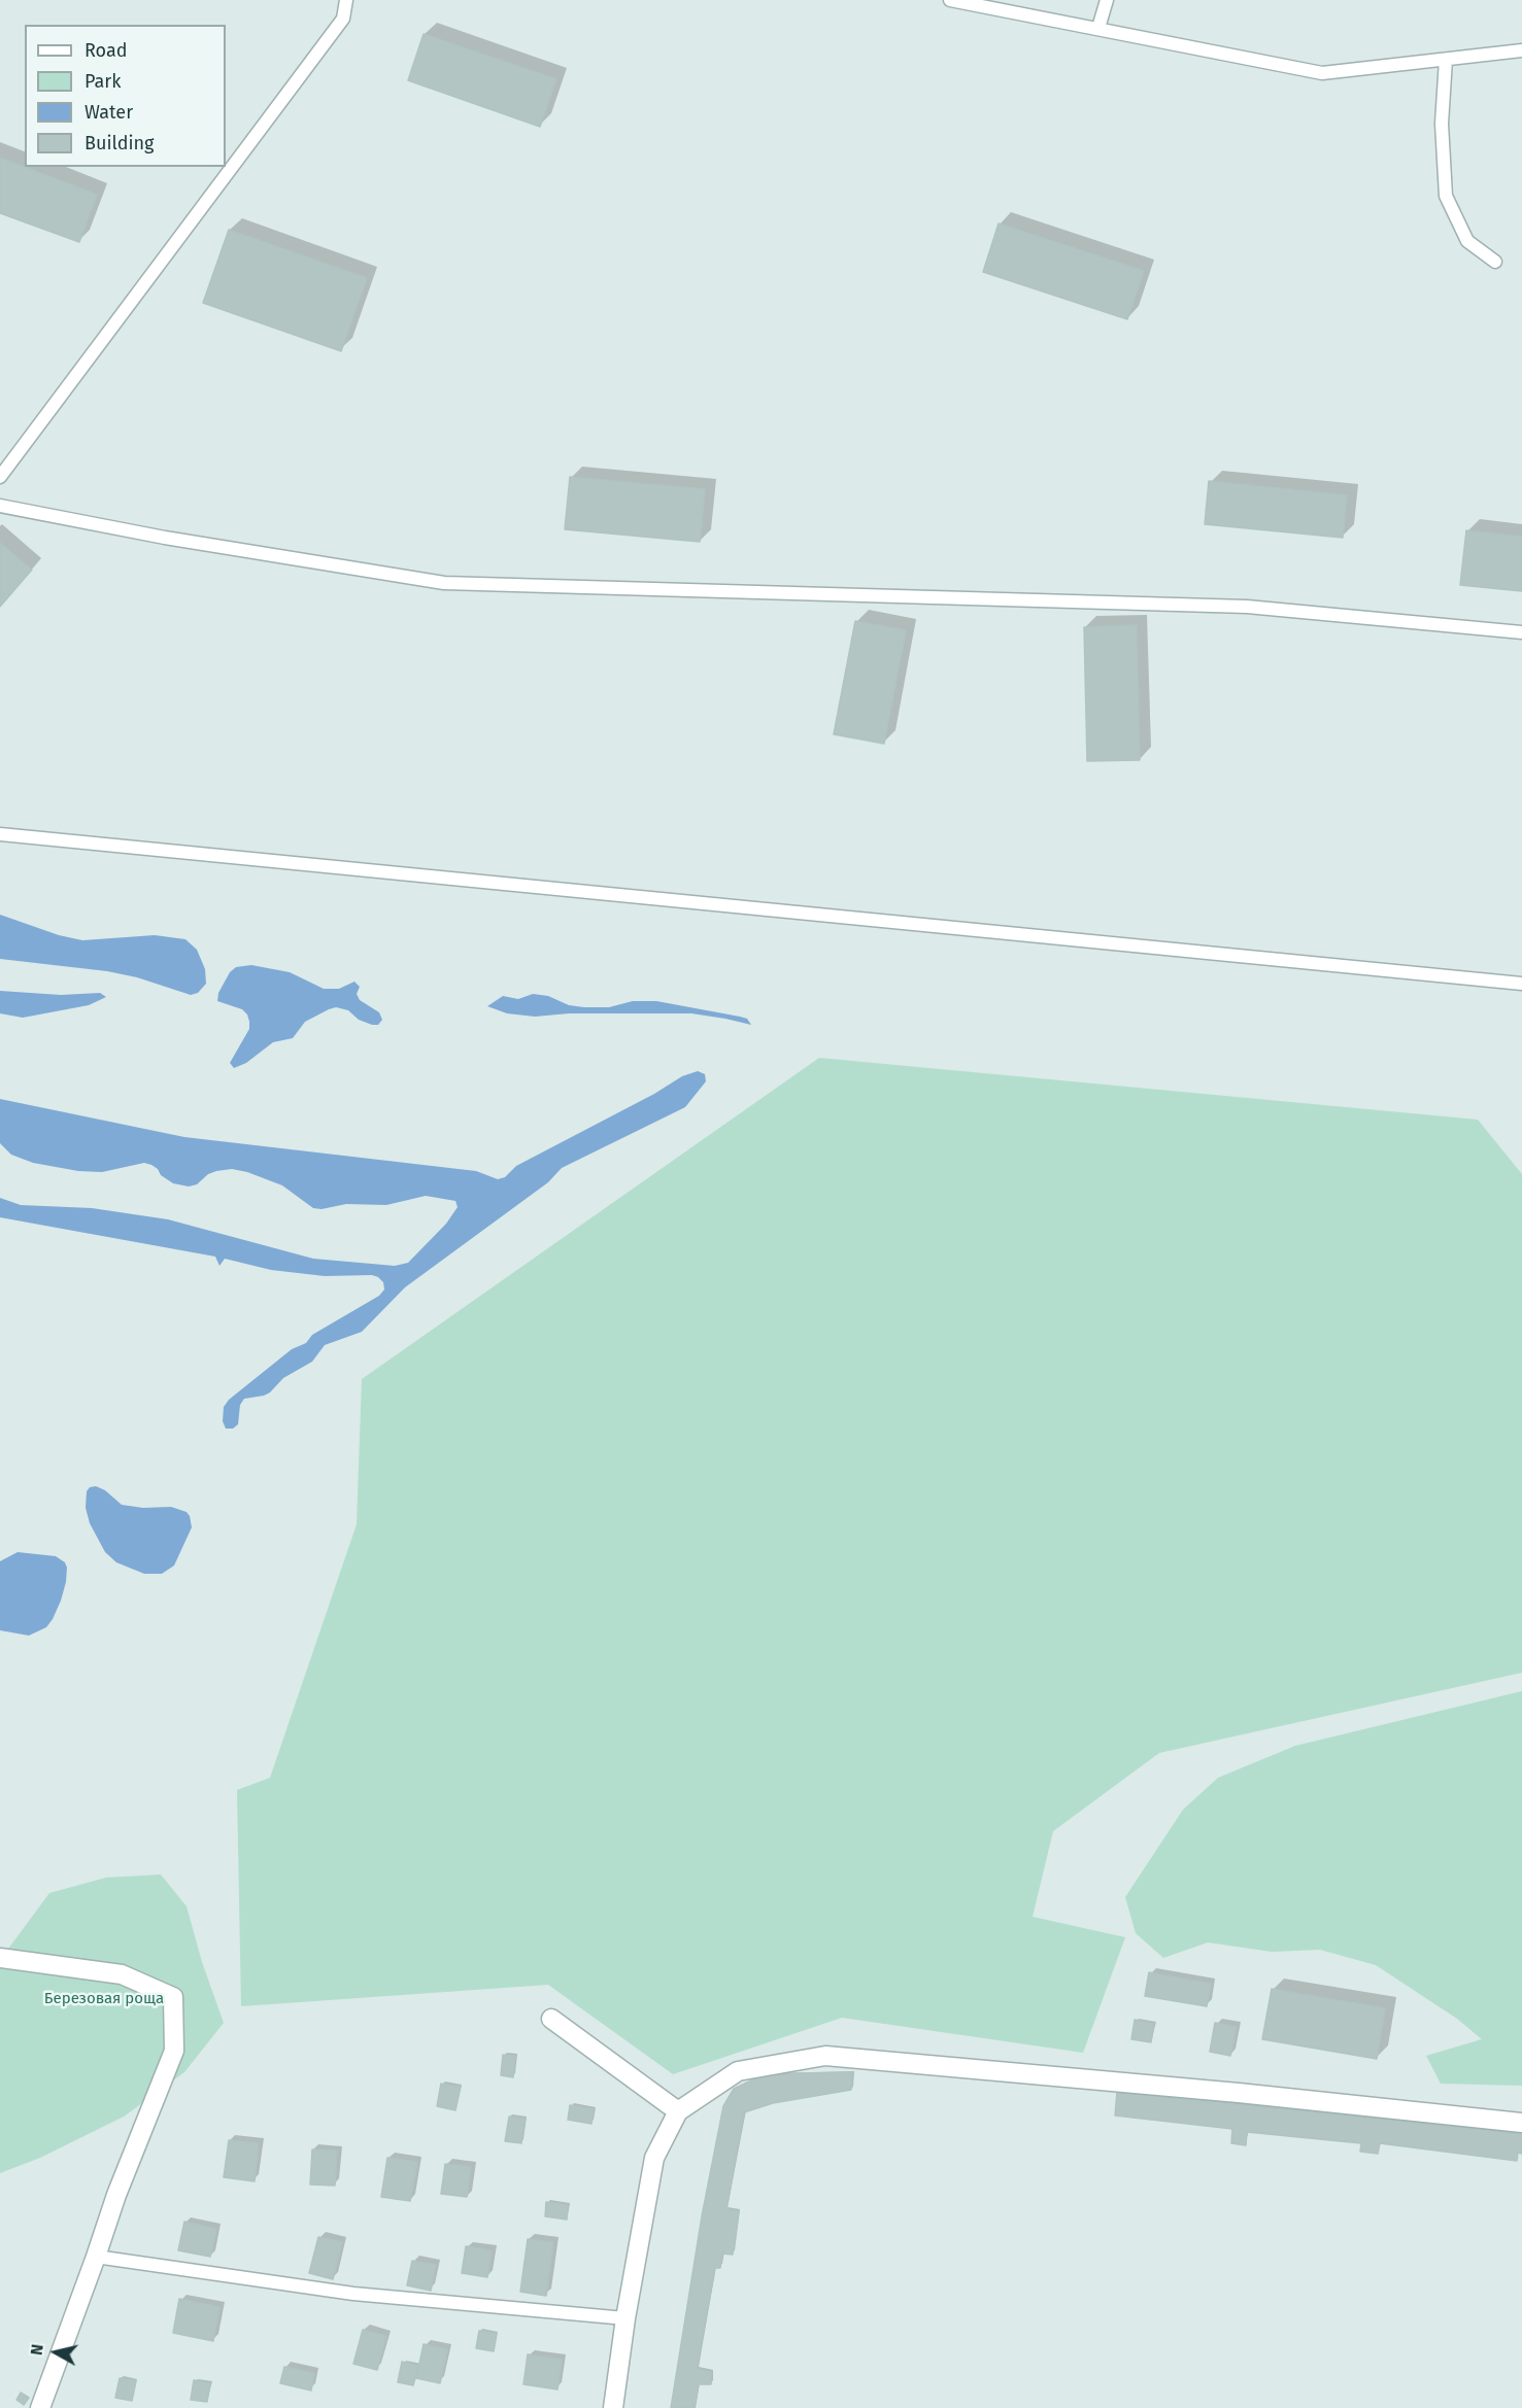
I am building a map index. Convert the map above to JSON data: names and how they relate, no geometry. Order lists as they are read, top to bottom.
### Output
{
  "parks": ["Березовая роща"],
  "legend": [
    "Road",
    "Park",
    "Water",
    "Building"
  ],
  "north": "left"
}
